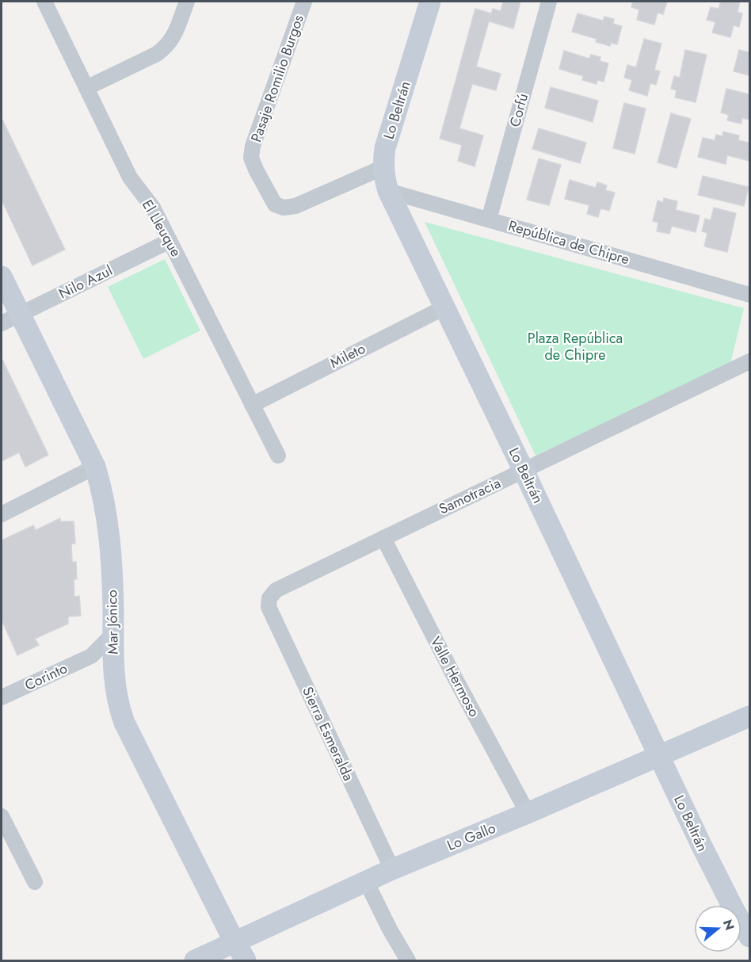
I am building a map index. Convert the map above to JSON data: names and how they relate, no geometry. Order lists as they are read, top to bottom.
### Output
{
  "streets": {
    "street": [
      "Pasaje Romilio Burgos",
      "Lo Beltrán",
      "Corfú",
      "El Lleuque",
      "República de Chipre",
      "Nilo Azul",
      "Mileto",
      "Samotracia",
      "Mar Jónico",
      "Corinto",
      "Valle Hermoso",
      "Sierra Esmeralda",
      "Lo Gallo"
    ]
  },
  "crossings": [
    ["Pasaje Romilio Burgos", "Lo Beltrán"],
    ["Lo Beltrán", "República de Chipre"],
    ["Lo Beltrán", "Mileto"],
    ["Lo Beltrán", "Samotracia"],
    ["Lo Beltrán", "Lo Gallo"],
    ["Corfú", "República de Chipre"],
    ["El Lleuque", "Nilo Azul"],
    ["El Lleuque", "Mileto"],
    ["Nilo Azul", "Mar Jónico"],
    ["Samotracia", "Valle Hermoso"],
    ["Samotracia", "Sierra Esmeralda"],
    ["Mar Jónico", "Corinto"],
    ["Mar Jónico", "Lo Gallo"],
    ["Valle Hermoso", "Lo Gallo"],
    ["Sierra Esmeralda", "Lo Gallo"]
  ],
  "parks": ["Plaza República de Chipre"],
  "north": "right"
}
